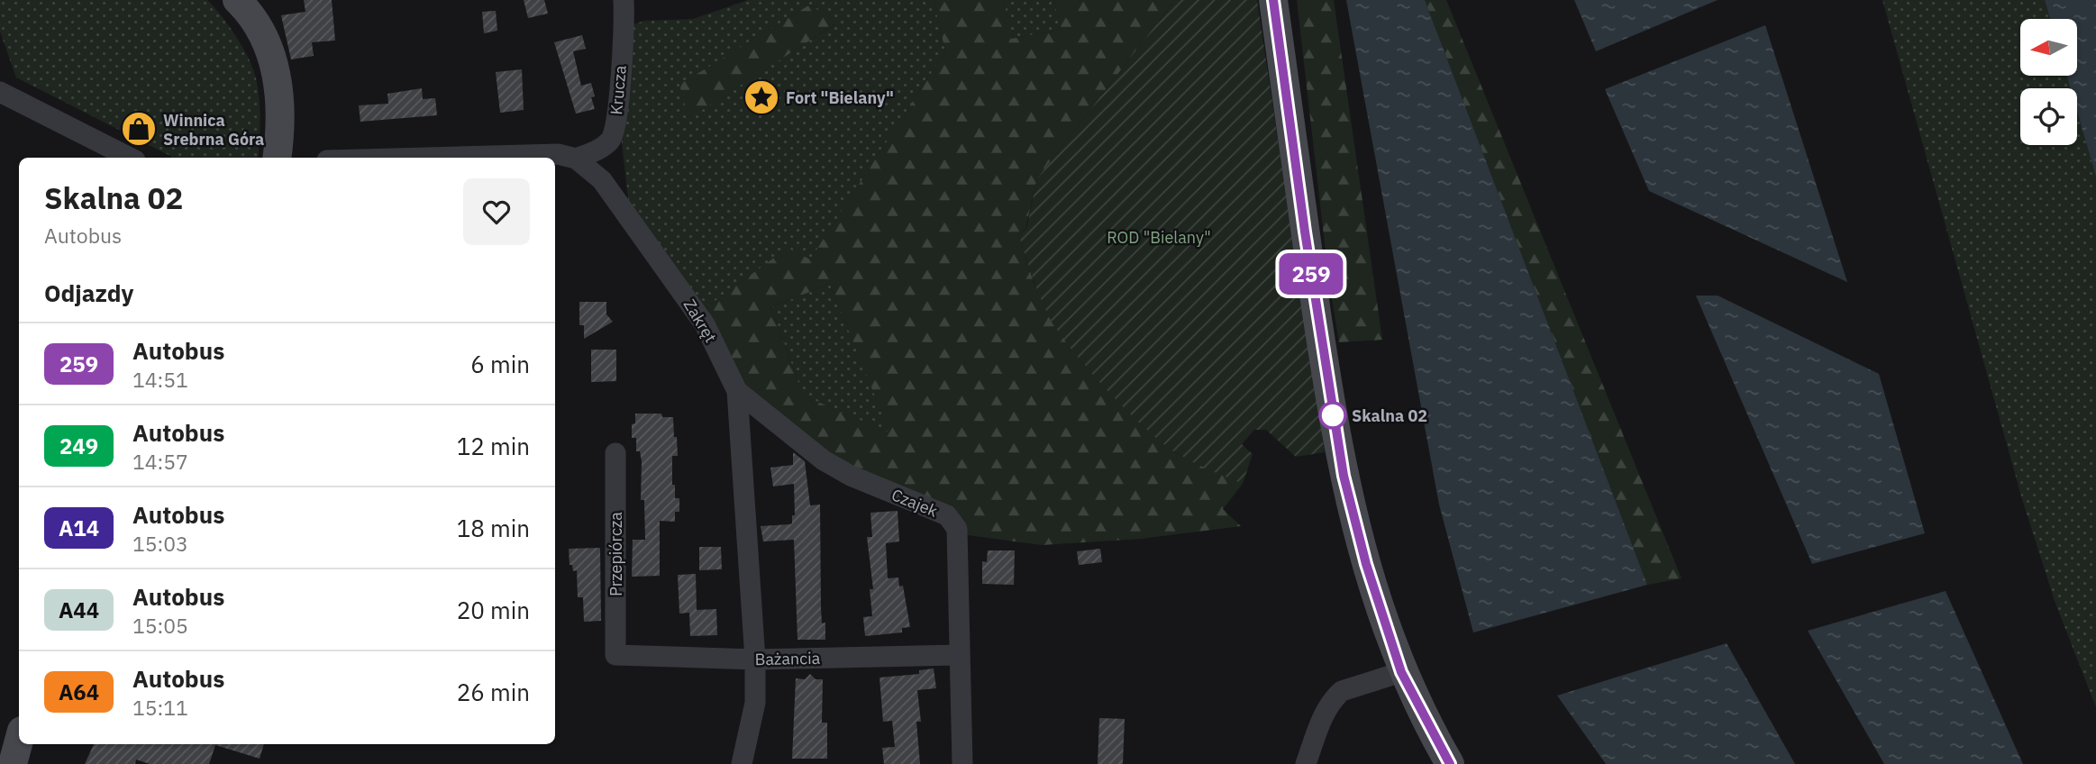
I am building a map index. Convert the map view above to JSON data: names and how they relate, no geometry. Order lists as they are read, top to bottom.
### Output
{
  "streets": {
    "street": [
      "Krucza",
      "Zakręt",
      "Czajek",
      "Przepiórcza",
      "Bażancia"
    ]
  },
  "crossings": [
    ["Krucza", "Zakręt"],
    ["Zakręt", "Czajek"],
    ["Zakręt", "Bażancia"],
    ["Czajek", "Bażancia"],
    ["Przepiórcza", "Bażancia"]
  ],
  "parks": ["ROD \"Bielany\""],
  "places": {
    "place": ["Fort \"Bielany\""],
    "shop": ["Winnica Srebrna Góra"],
    "other": ["Skalna 02"]
  },
  "lines": ["bus line 259"],
  "north": "left",
  "page": {
    "on_map": "259",
    "heading": [
      ["Skalna 02", "Autobus"],
      "Odjazdy"
    ],
    "list": [
      {
        "mark": "259",
        "name": "Autobus",
        "note": "14:51",
        "value": "6 min"
      },
      {
        "mark": "249",
        "name": "Autobus",
        "note": "14:57",
        "value": "12 min"
      },
      {
        "mark": "A14",
        "name": "Autobus",
        "note": "15:03",
        "value": "18 min"
      },
      {
        "mark": "A44",
        "name": "Autobus",
        "note": "15:05",
        "value": "20 min"
      },
      {
        "mark": "A64",
        "name": "Autobus",
        "note": "15:11",
        "value": "26 min"
      }
    ]
  }
}
